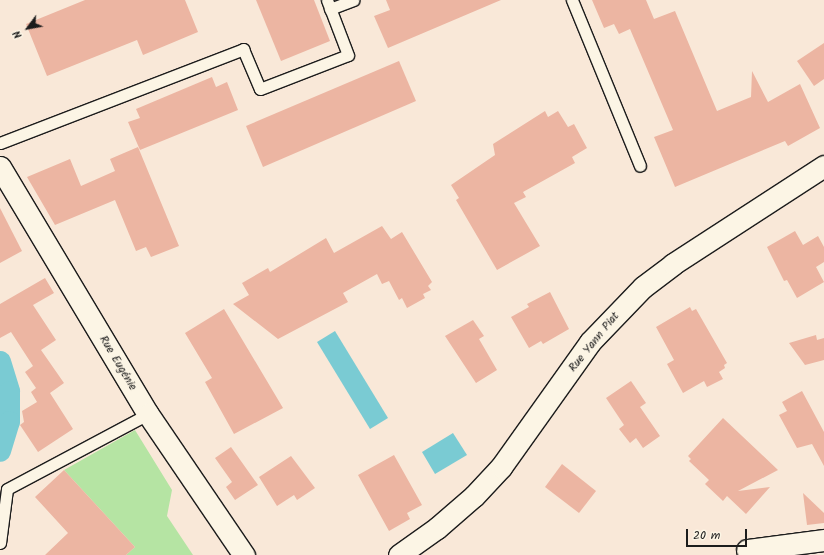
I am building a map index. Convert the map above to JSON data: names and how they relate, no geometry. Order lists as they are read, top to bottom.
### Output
{
  "streets": {
    "street": ["Rue Yann Piat", "Rue Eugénie"]
  },
  "scale_bar": "20 m",
  "north": "bottom left"
}
